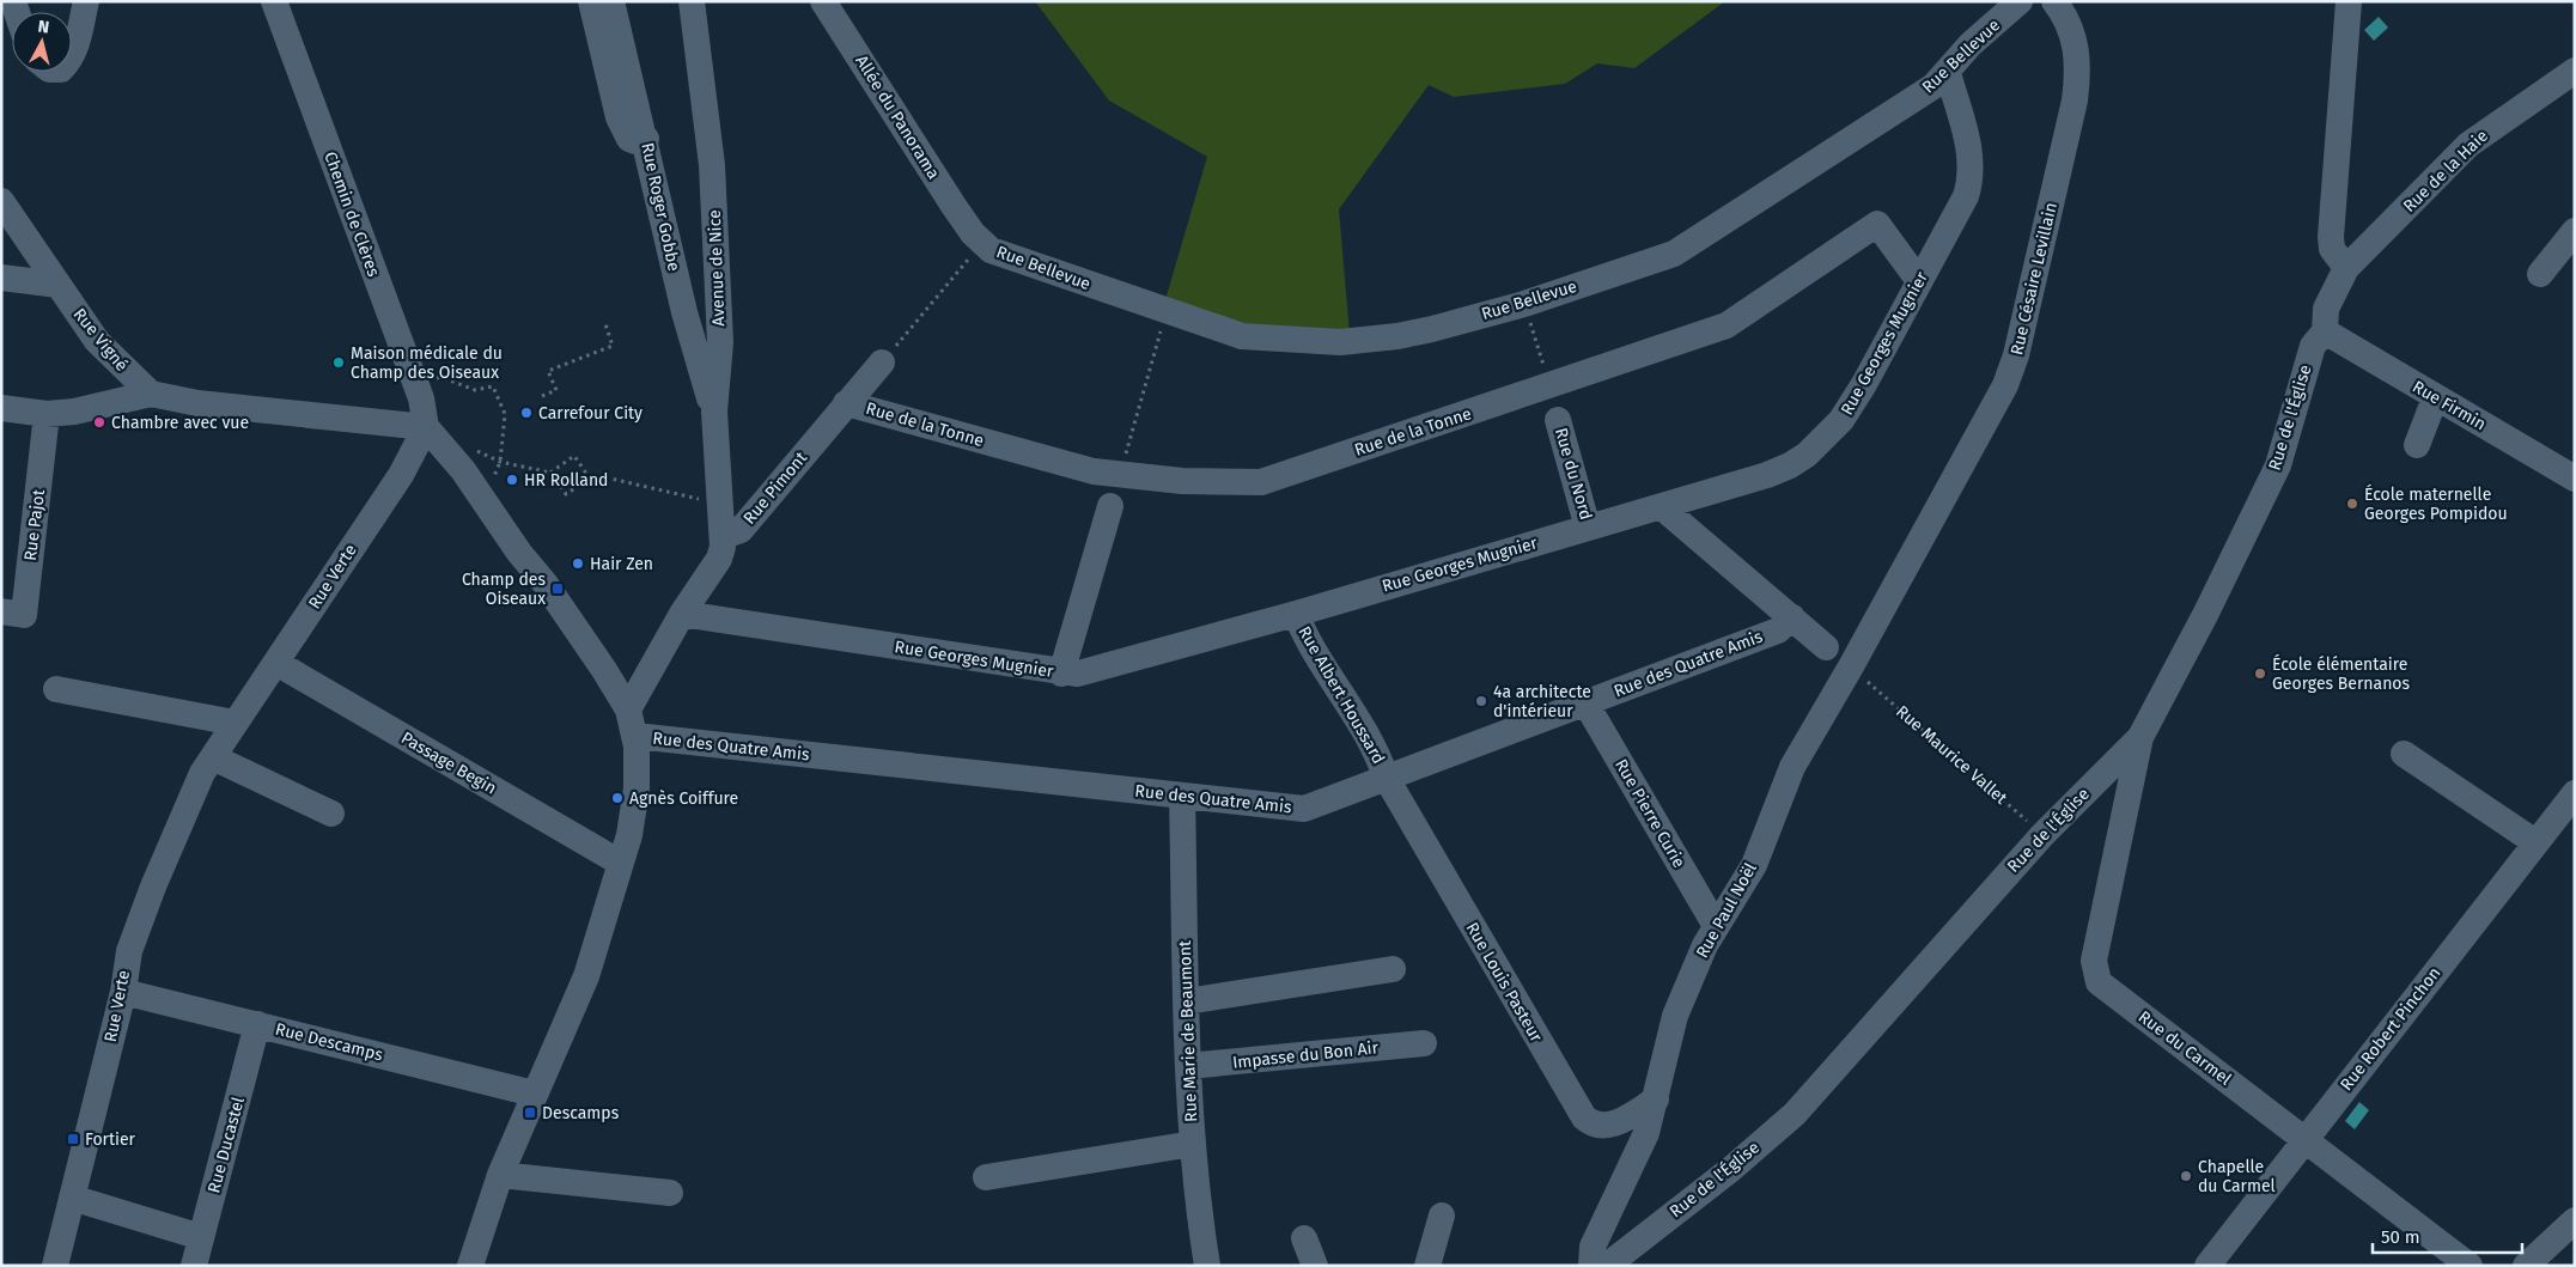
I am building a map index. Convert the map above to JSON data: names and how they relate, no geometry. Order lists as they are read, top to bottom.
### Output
{
  "streets": {
    "street": [
      "Rue Bellevue",
      "Allée du Panorama",
      "Rue de la Haie",
      "Rue Roger Gobbe",
      "Chemin de Clères",
      "Avenue de Nice",
      "Rue Césaire Levillain",
      "Rue Vigné",
      "Rue Georges Mugnier",
      "Rue Firmin",
      "Rue de l'Église",
      "Rue de la Tonne",
      "Rue du Nord",
      "Rue Pimont",
      "Rue Pajot",
      "Rue Verte",
      "Rue des Quatre Amis",
      "Rue Albert Houssard",
      "Passage Begin",
      "Rue Pierre Curie",
      "Rue Paul Noël",
      "Rue Louis Pasteur",
      "Rue Robert Pinchon",
      "Rue Marie de Beaumont",
      "Rue Descamps",
      "Rue du Carmel",
      "Impasse du Bon Air",
      "Rue Ducastel"
    ],
    "path": ["Rue Maurice Vallet"]
  },
  "crossings": [
    ["Rue Bellevue", "Allée du Panorama"],
    ["Rue Bellevue", "Rue Georges Mugnier"],
    ["Rue de la Haie", "Rue de l'Église"],
    ["Rue Roger Gobbe", "Avenue de Nice"],
    ["Chemin de Clères", "Rue Verte"],
    ["Avenue de Nice", "Rue Pimont"],
    ["Rue Césaire Levillain", "Rue Maurice Vallet"],
    ["Rue Césaire Levillain", "Rue Paul Noël"],
    ["Rue Georges Mugnier", "Rue de la Tonne"],
    ["Rue Georges Mugnier", "Rue du Nord"],
    ["Rue Georges Mugnier", "Rue Albert Houssard"],
    ["Rue Firmin", "Rue de l'Église"],
    ["Rue de l'Église", "Rue Maurice Vallet"],
    ["Rue de l'Église", "Rue du Carmel"],
    ["Rue de la Tonne", "Rue Pimont"],
    ["Rue Verte", "Passage Begin"],
    ["Rue Verte", "Rue Descamps"],
    ["Rue des Quatre Amis", "Rue Albert Houssard"],
    ["Rue des Quatre Amis", "Rue Pierre Curie"],
    ["Rue des Quatre Amis", "Rue Louis Pasteur"],
    ["Rue des Quatre Amis", "Rue Marie de Beaumont"],
    ["Rue Albert Houssard", "Rue Louis Pasteur"],
    ["Rue Maurice Vallet", "Rue Paul Noël"],
    ["Rue Pierre Curie", "Rue Paul Noël"],
    ["Rue Paul Noël", "Rue Louis Pasteur"],
    ["Rue Robert Pinchon", "Rue du Carmel"],
    ["Rue Marie de Beaumont", "Impasse du Bon Air"],
    ["Rue Descamps", "Rue Ducastel"]
  ],
  "places": {
    "other": [
      "Maison médicale du Champ des Oiseaux",
      "Carrefour City",
      "Chambre avec vue",
      "HR Rolland",
      "École maternelle Georges Pompidou",
      "Hair Zen",
      "École élémentaire Georges Bernanos",
      "4a architecte d'intérieur",
      "Agnès Coiffure",
      "Chapelle du Carmel"
    ],
    "transit": ["Champ des Oiseaux", "Descamps", "Fortier"]
  },
  "scale_bar": "50 m",
  "north": "top"
}
